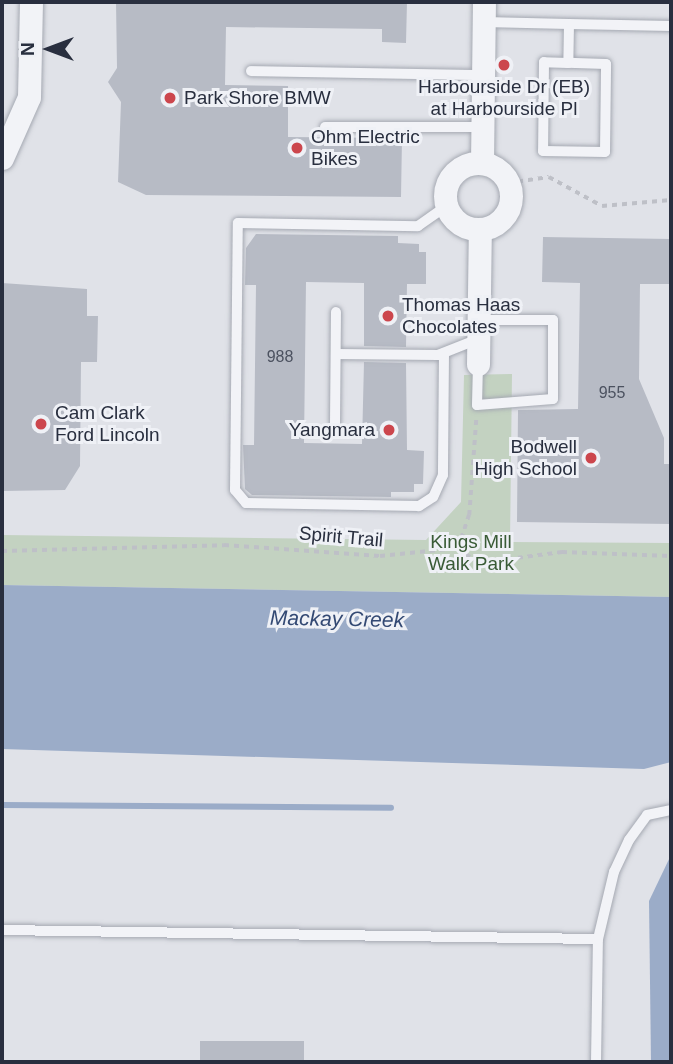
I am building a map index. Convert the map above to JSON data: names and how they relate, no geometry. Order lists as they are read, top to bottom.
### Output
{
  "streets": {
    "path": ["Spirit Trail"]
  },
  "water": ["Mackay Creek"],
  "parks": ["Kings Mill Walk Park"],
  "places": [
    "Harbourside Dr (EB) at Harbourside Pl",
    "Park Shore BMW",
    "Ohm Electric Bikes",
    "Thomas Haas Chocolates",
    "Cam Clark Ford Lincoln",
    "Yangmara",
    "Bodwell High School"
  ],
  "house_numbers": ["988", "955"],
  "north": "left"
}
